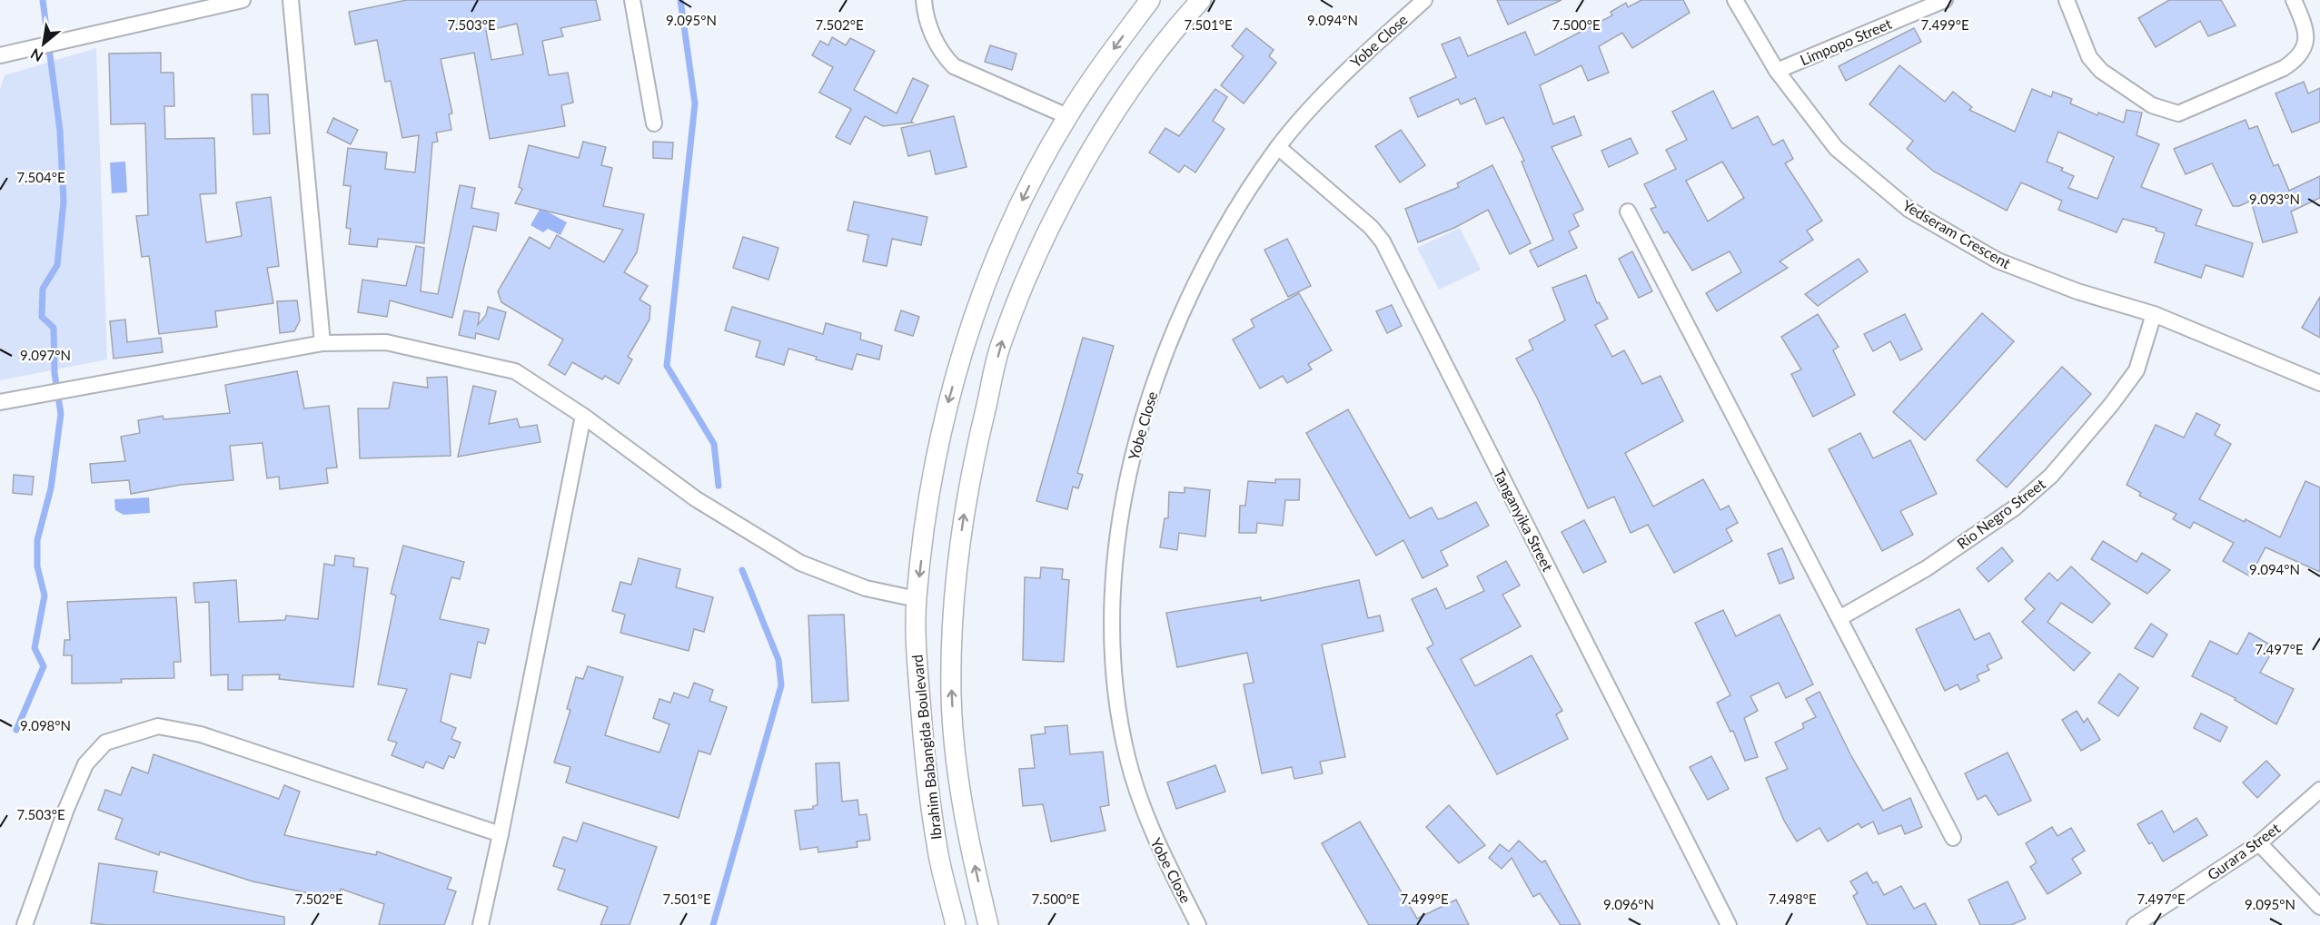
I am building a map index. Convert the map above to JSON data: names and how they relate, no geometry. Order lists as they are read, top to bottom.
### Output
{
  "streets": {
    "street": [
      "Yobe Close",
      "Limpopo Street",
      "Yedseram Crescent",
      "Rio Negro Street",
      "Tanganyika Street",
      "Ibrahim Babangida Boulevard",
      "Gurara Street"
    ]
  },
  "crossings": [
    ["Yobe Close", "Tanganyika Street"],
    ["Limpopo Street", "Yedseram Crescent"],
    ["Yedseram Crescent", "Rio Negro Street"]
  ],
  "north": "bottom left",
  "coordinates": [
    "9.095°N",
    "9.094°N",
    "7.503°E",
    "7.502°E",
    "7.501°E",
    "7.500°E",
    "7.499°E",
    "7.504°E",
    "9.093°N",
    "9.097°N",
    "7.497°E",
    "9.098°N",
    "7.498°E",
    "9.096°N"
  ]
}
